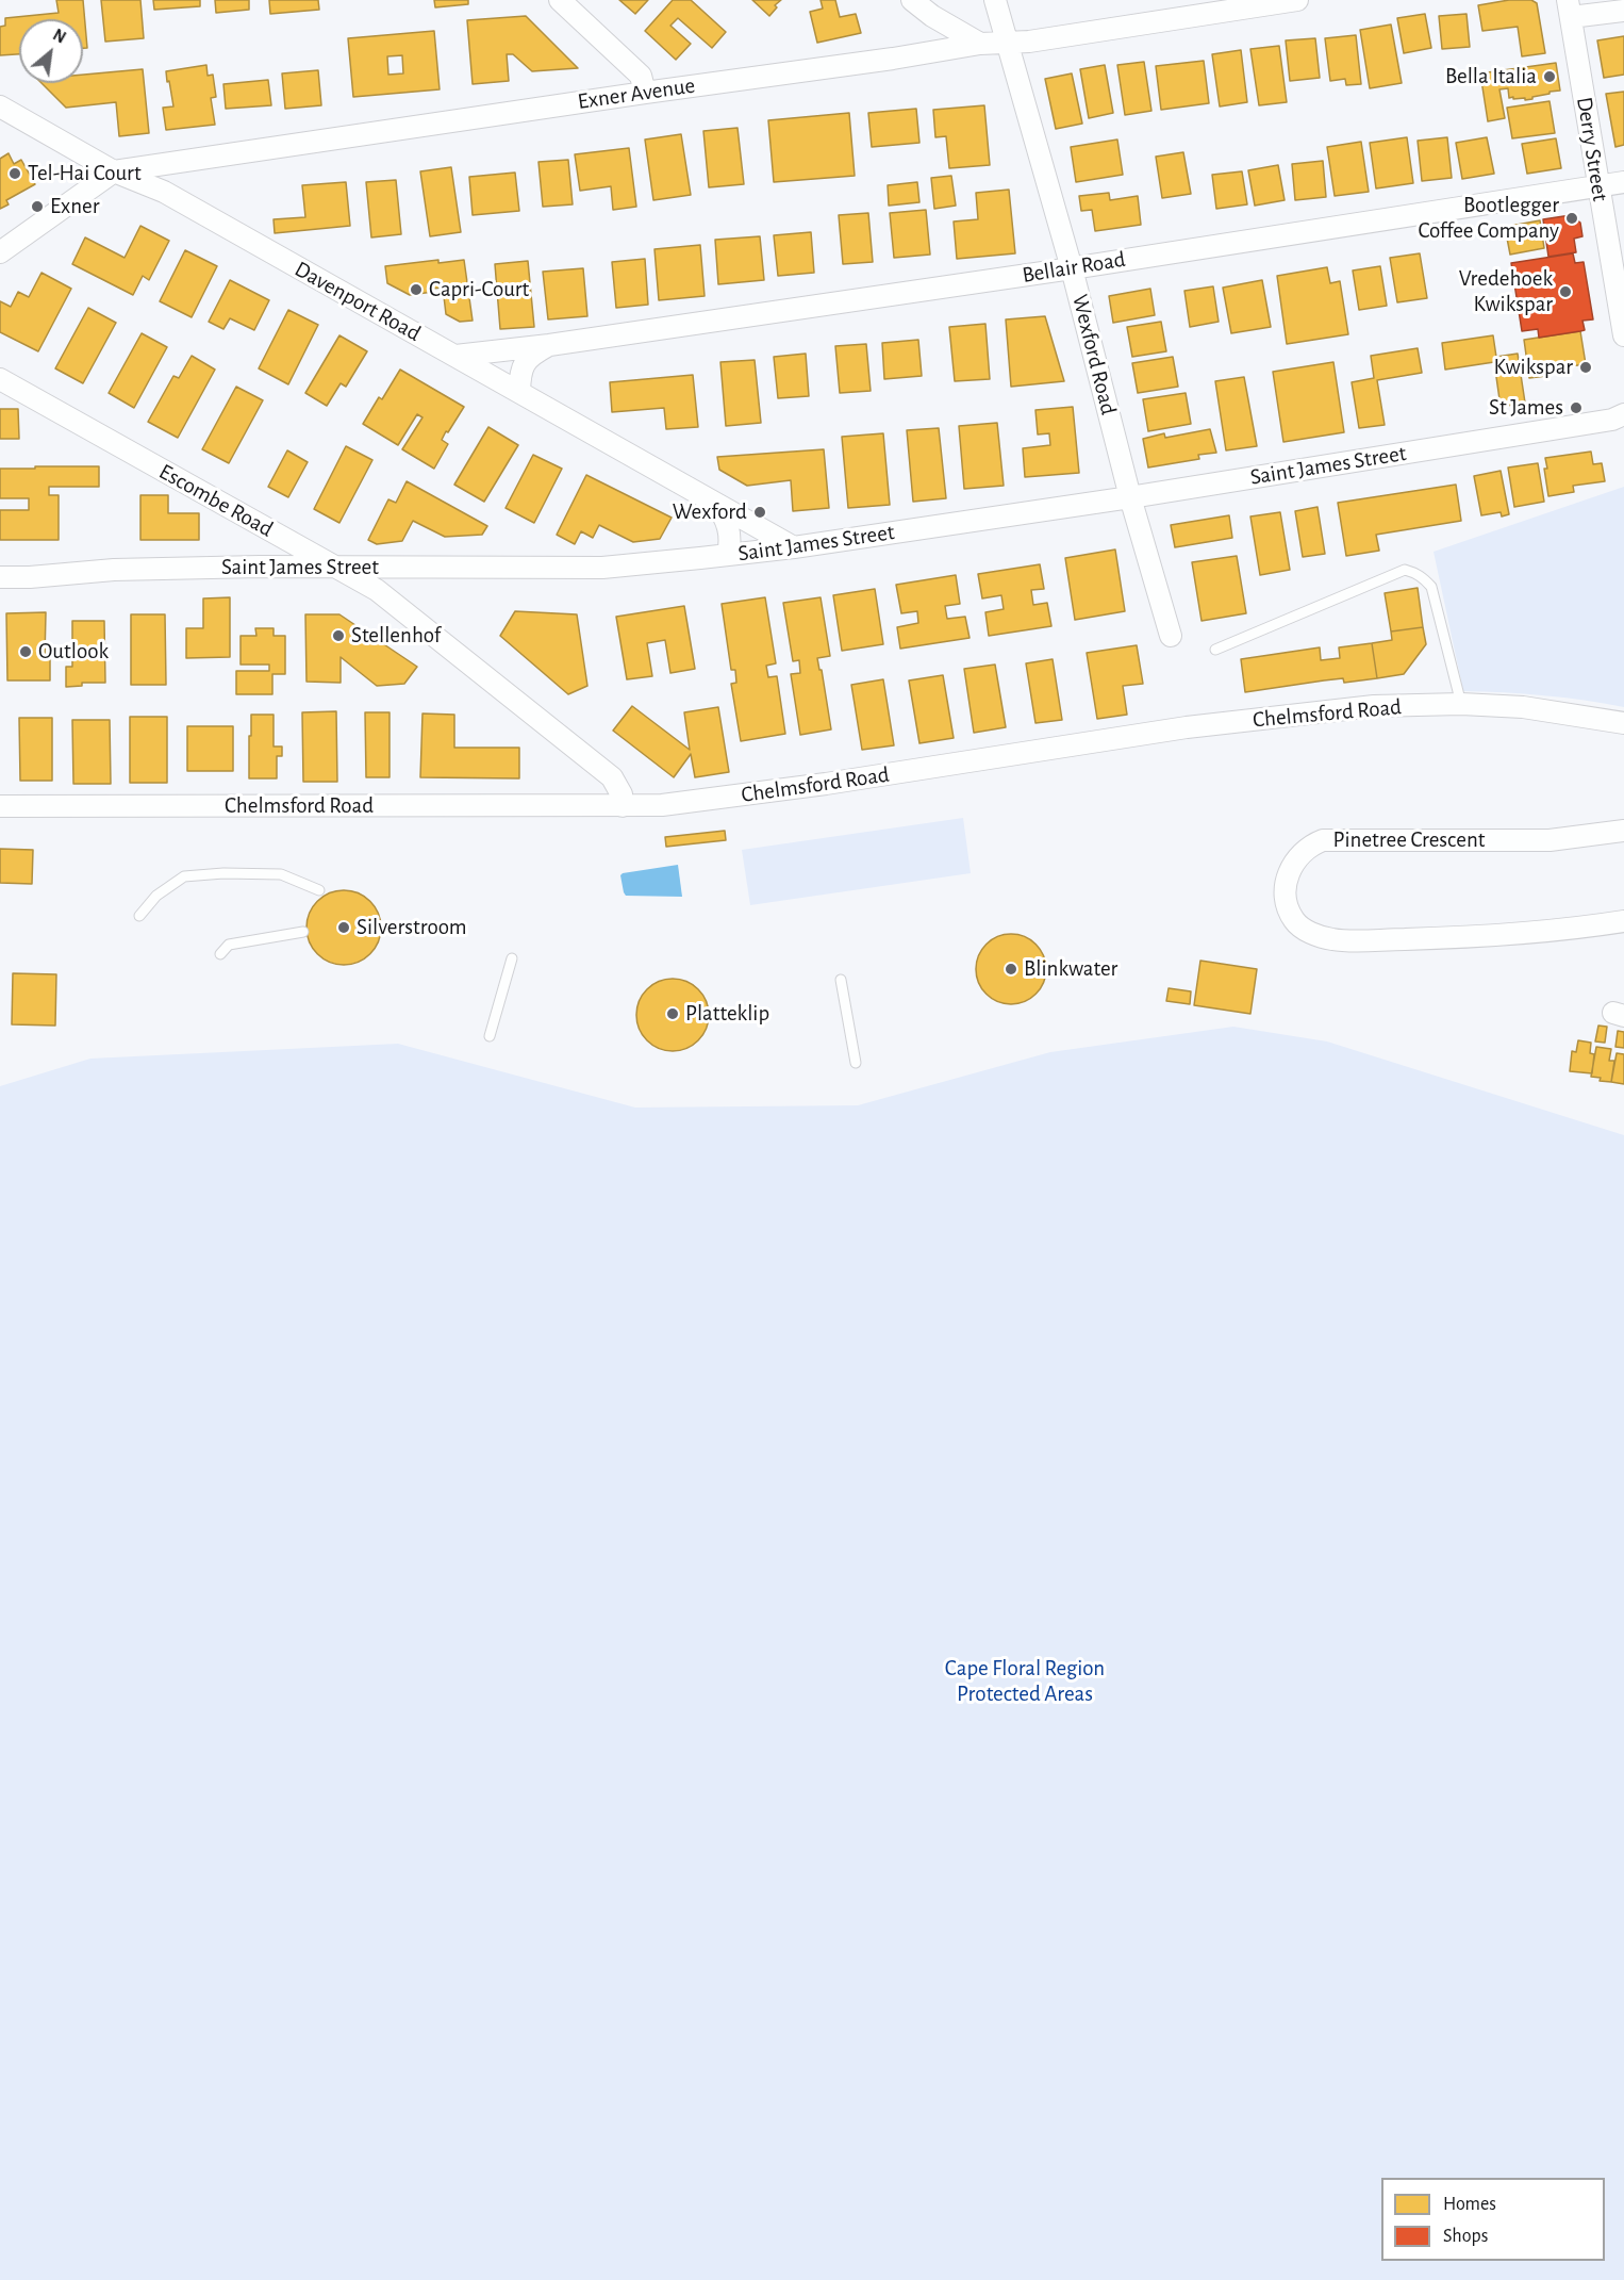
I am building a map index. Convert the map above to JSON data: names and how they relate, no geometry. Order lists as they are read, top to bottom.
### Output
{
  "streets": {
    "street": [
      "Exner Avenue",
      "Derry Street",
      "Bellair Road",
      "Davenport Road",
      "Wexford Road",
      "Saint James Street",
      "Escombe Road",
      "Chelmsford Road",
      "Pinetree Crescent"
    ]
  },
  "crossings": [
    ["Exner Avenue", "Davenport Road"],
    ["Exner Avenue", "Wexford Road"],
    ["Derry Street", "Bellair Road"],
    ["Bellair Road", "Davenport Road"],
    ["Bellair Road", "Wexford Road"],
    ["Davenport Road", "Saint James Street"],
    ["Wexford Road", "Saint James Street"],
    ["Saint James Street", "Escombe Road"],
    ["Escombe Road", "Chelmsford Road"]
  ],
  "parks": ["Cape Floral Region Protected Areas"],
  "places": [
    "Bella Italia",
    "Tel-Hai Court",
    "Exner",
    "Bootlegger Coffee Company",
    "Capri-Court",
    "Vredehoek Kwikspar",
    "Kwikspar",
    "St James",
    "Wexford",
    "Stellenhof",
    "Outlook",
    "Silverstroom",
    "Blinkwater",
    "Platteklip"
  ],
  "legend": ["Homes", "Shops"],
  "north": "top right"
}
